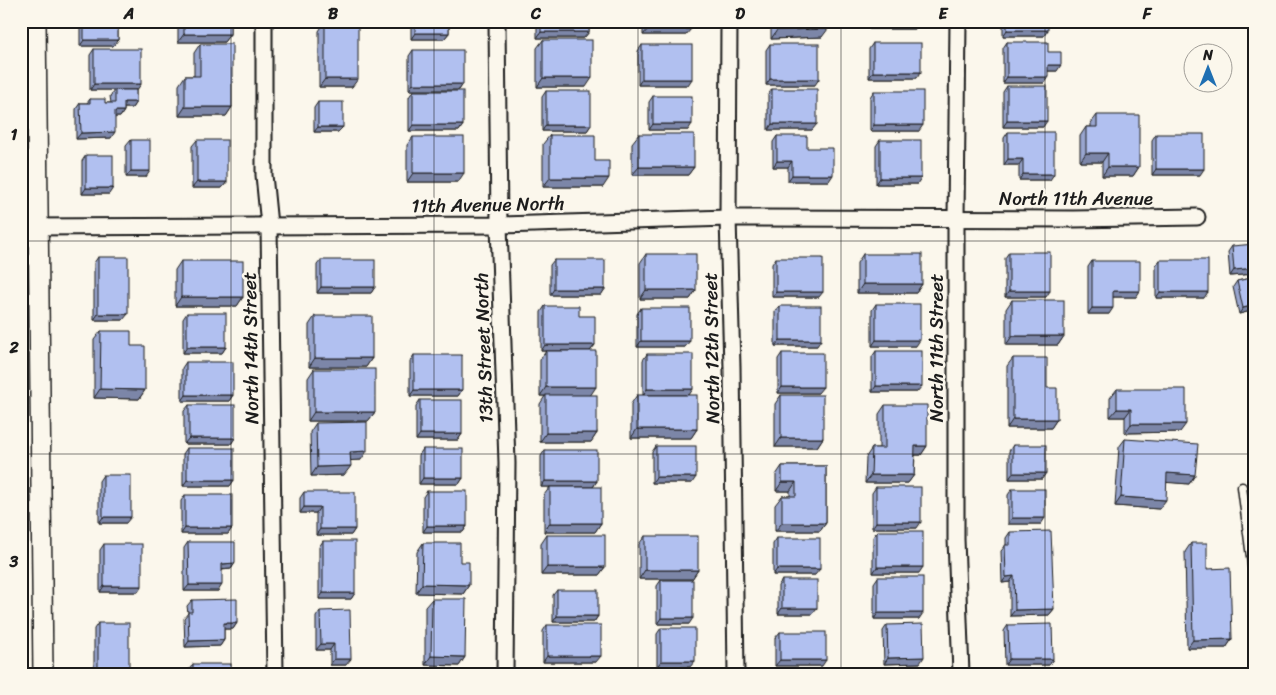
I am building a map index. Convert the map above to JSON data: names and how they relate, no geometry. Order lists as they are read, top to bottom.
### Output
{
  "streets": {
    "street": [
      "North 11th Avenue",
      "11th Avenue North",
      "North 14th Street",
      "13th Street North",
      "North 12th Street",
      "North 11th Street"
    ]
  },
  "crossings": [
    ["North 11th Avenue", "11th Avenue North"],
    ["North 11th Avenue", "North 11th Street"],
    ["11th Avenue North", "North 14th Street"],
    ["11th Avenue North", "13th Street North"],
    ["11th Avenue North", "North 12th Street"],
    ["11th Avenue North", "North 11th Street"]
  ],
  "north": "top",
  "grid": {
    "columns": [
      "A",
      "B",
      "C",
      "D",
      "E",
      "F"
    ],
    "rows": ["1", "2", "3"]
  }
}
